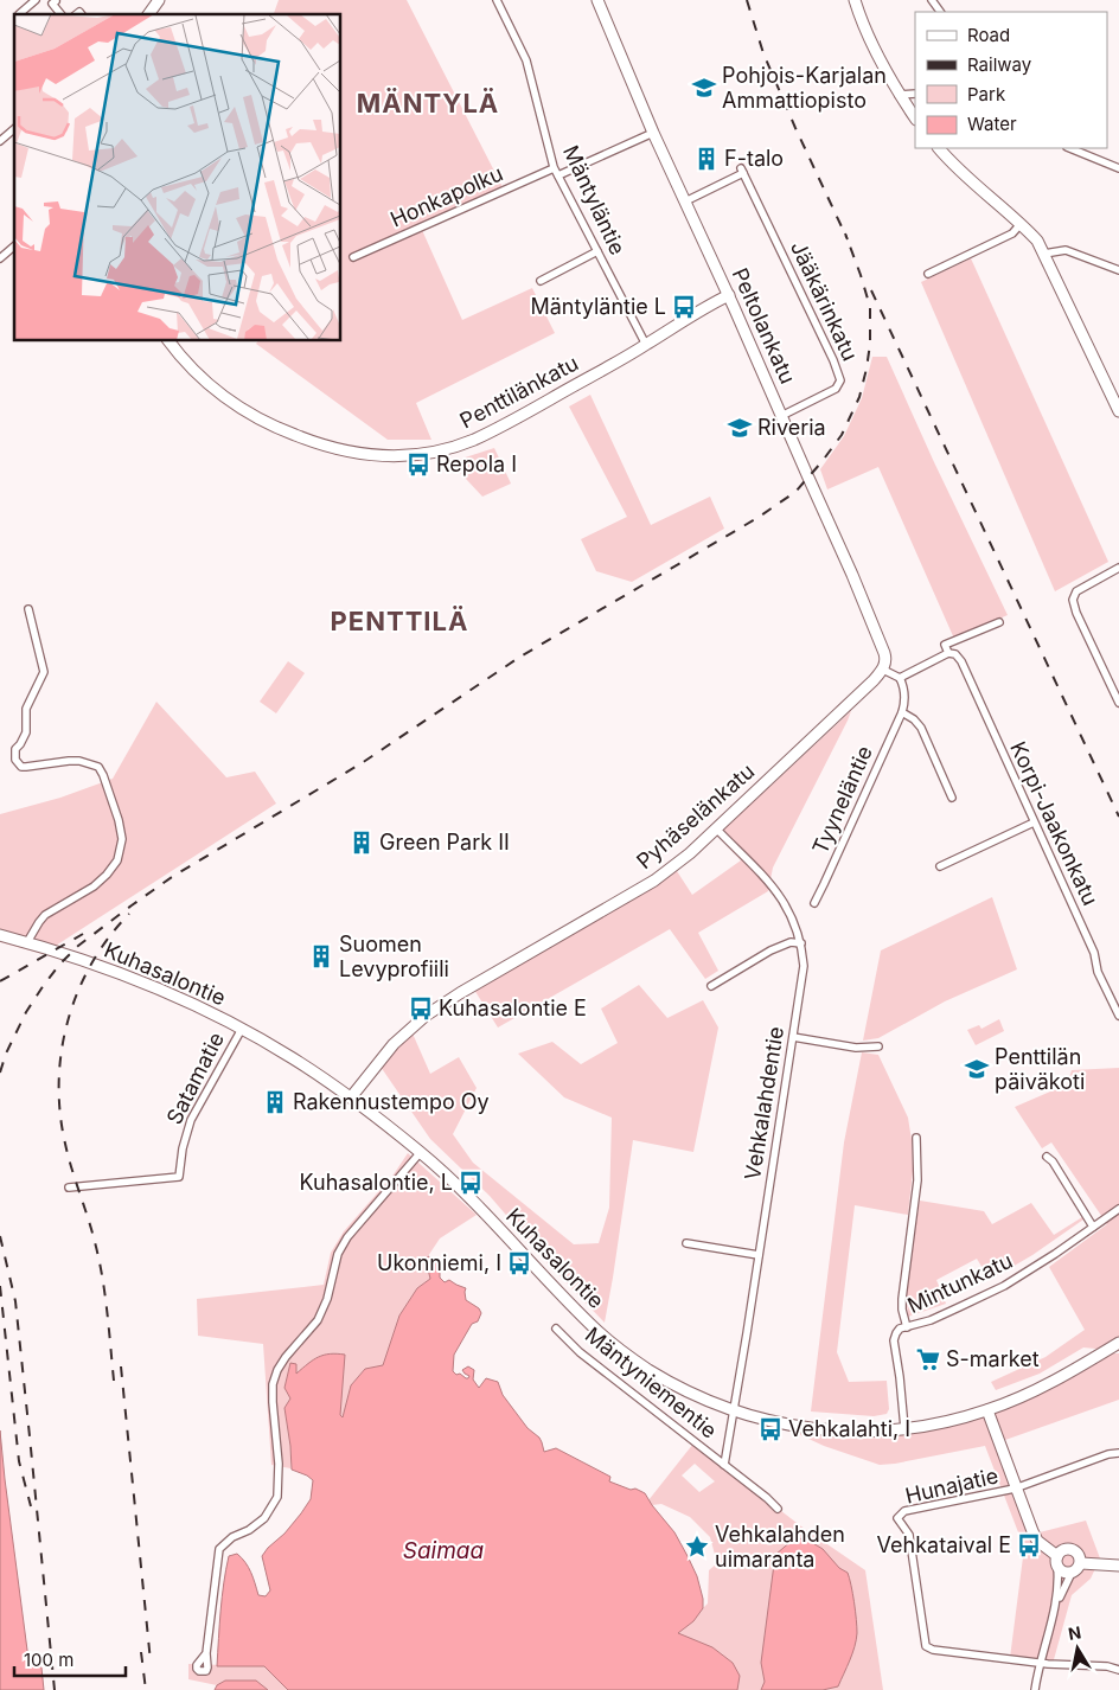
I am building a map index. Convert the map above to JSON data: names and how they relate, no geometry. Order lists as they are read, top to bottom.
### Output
{
  "streets": {
    "street": [
      "Honkapolku",
      "Mäntyläntie",
      "Jääkärinkatu",
      "Peltolankatu",
      "Penttilänkatu",
      "Tyyneläntie",
      "Pyhäselänkatu",
      "Korpi-Jaakonkatu",
      "Kuhasalontie",
      "Satamatie",
      "Vehkalahdentie",
      "Mintunkatu",
      "Mäntyniementie",
      "Hunajatie"
    ]
  },
  "crossings": [
    ["Honkapolku", "Mäntyläntie"],
    ["Mäntyläntie", "Penttilänkatu"],
    ["Jääkärinkatu", "Peltolankatu"],
    ["Peltolankatu", "Penttilänkatu"],
    ["Peltolankatu", "Pyhäselänkatu"],
    ["Pyhäselänkatu", "Kuhasalontie"],
    ["Pyhäselänkatu", "Vehkalahdentie"],
    ["Kuhasalontie", "Satamatie"],
    ["Kuhasalontie", "Vehkalahdentie"],
    ["Kuhasalontie", "Mintunkatu"],
    ["Vehkalahdentie", "Mäntyniementie"]
  ],
  "districts": ["MÄNTYLÄ", "PENTTILÄ"],
  "water": ["Saimaa"],
  "places": {
    "school or university": ["Pohjois-Karjalan Ammattiopisto", "Riveria", "Penttilän päiväkoti"],
    "building": [
      "F-talo",
      "Green Park II",
      "Suomen Levyprofiili",
      "Rakennustempo Oy"
    ],
    "bus stop": [
      "Mäntyläntie L",
      "Repola I",
      "Kuhasalontie E",
      "Kuhasalontie, L",
      "Ukonniemi, I",
      "Vehkalahti, I",
      "Vehkataival E"
    ],
    "supermarket": ["S-market"],
    "place": ["Vehkalahden uimaranta"]
  },
  "legend": [
    "Road",
    "Railway",
    "Park",
    "Water"
  ],
  "scale_bar": "100 m",
  "north": "top"
}
